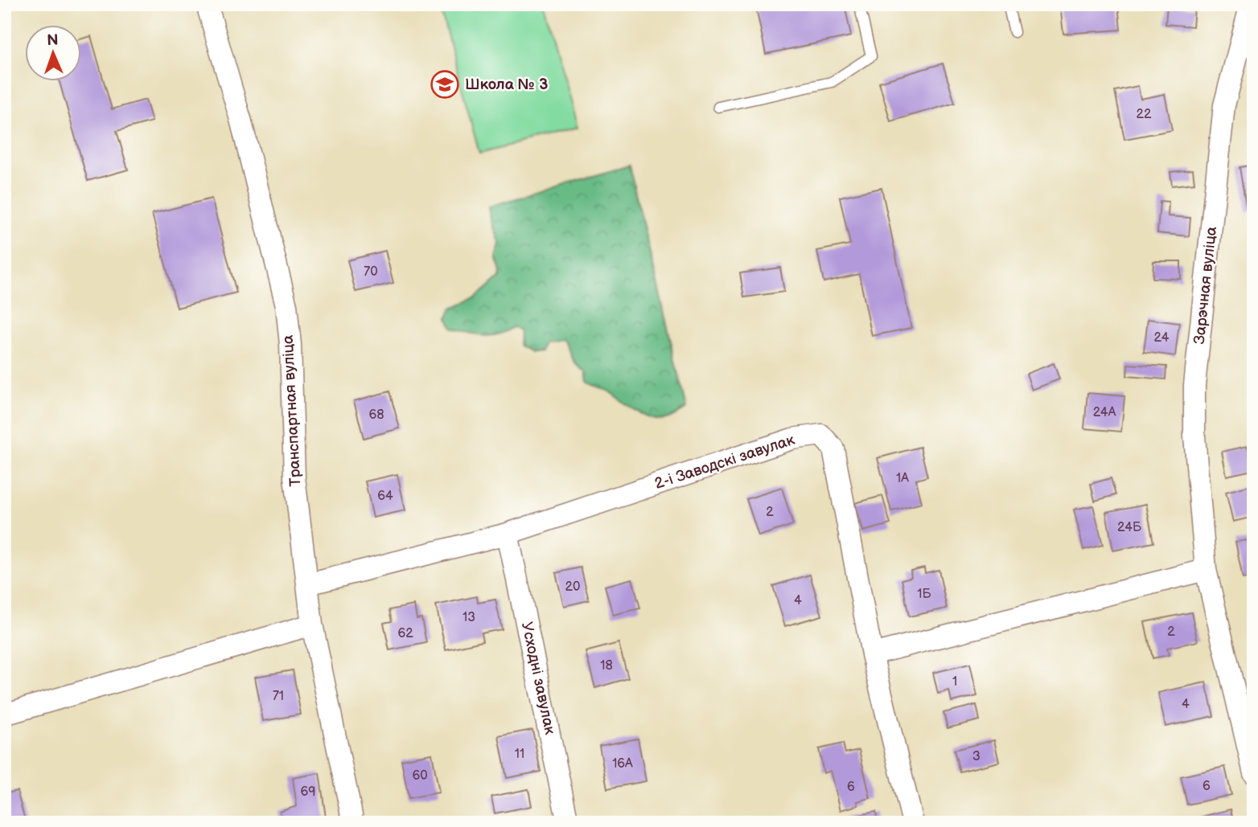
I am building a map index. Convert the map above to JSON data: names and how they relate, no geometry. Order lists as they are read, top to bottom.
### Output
{
  "streets": {
    "street": [
      "Зарэчная вуліца",
      "Транспартная вуліца",
      "2-і Заводскі завулак",
      "Усходні завулак"
    ]
  },
  "crossings": [
    ["Транспартная вуліца", "2-і Заводскі завулак"],
    ["2-і Заводскі завулак", "Усходні завулак"]
  ],
  "places": {
    "school or university": ["Школа № 3"]
  },
  "house_numbers": [
    "22",
    "70",
    "24",
    "24А",
    "68",
    "1А",
    "64",
    "2",
    "24Б",
    "20",
    "1Б",
    "4",
    "13",
    "2",
    "62",
    "18",
    "1",
    "71",
    "4",
    "11",
    "3",
    "16А",
    "60",
    "6",
    "6",
    "69"
  ],
  "north": "top"
}
